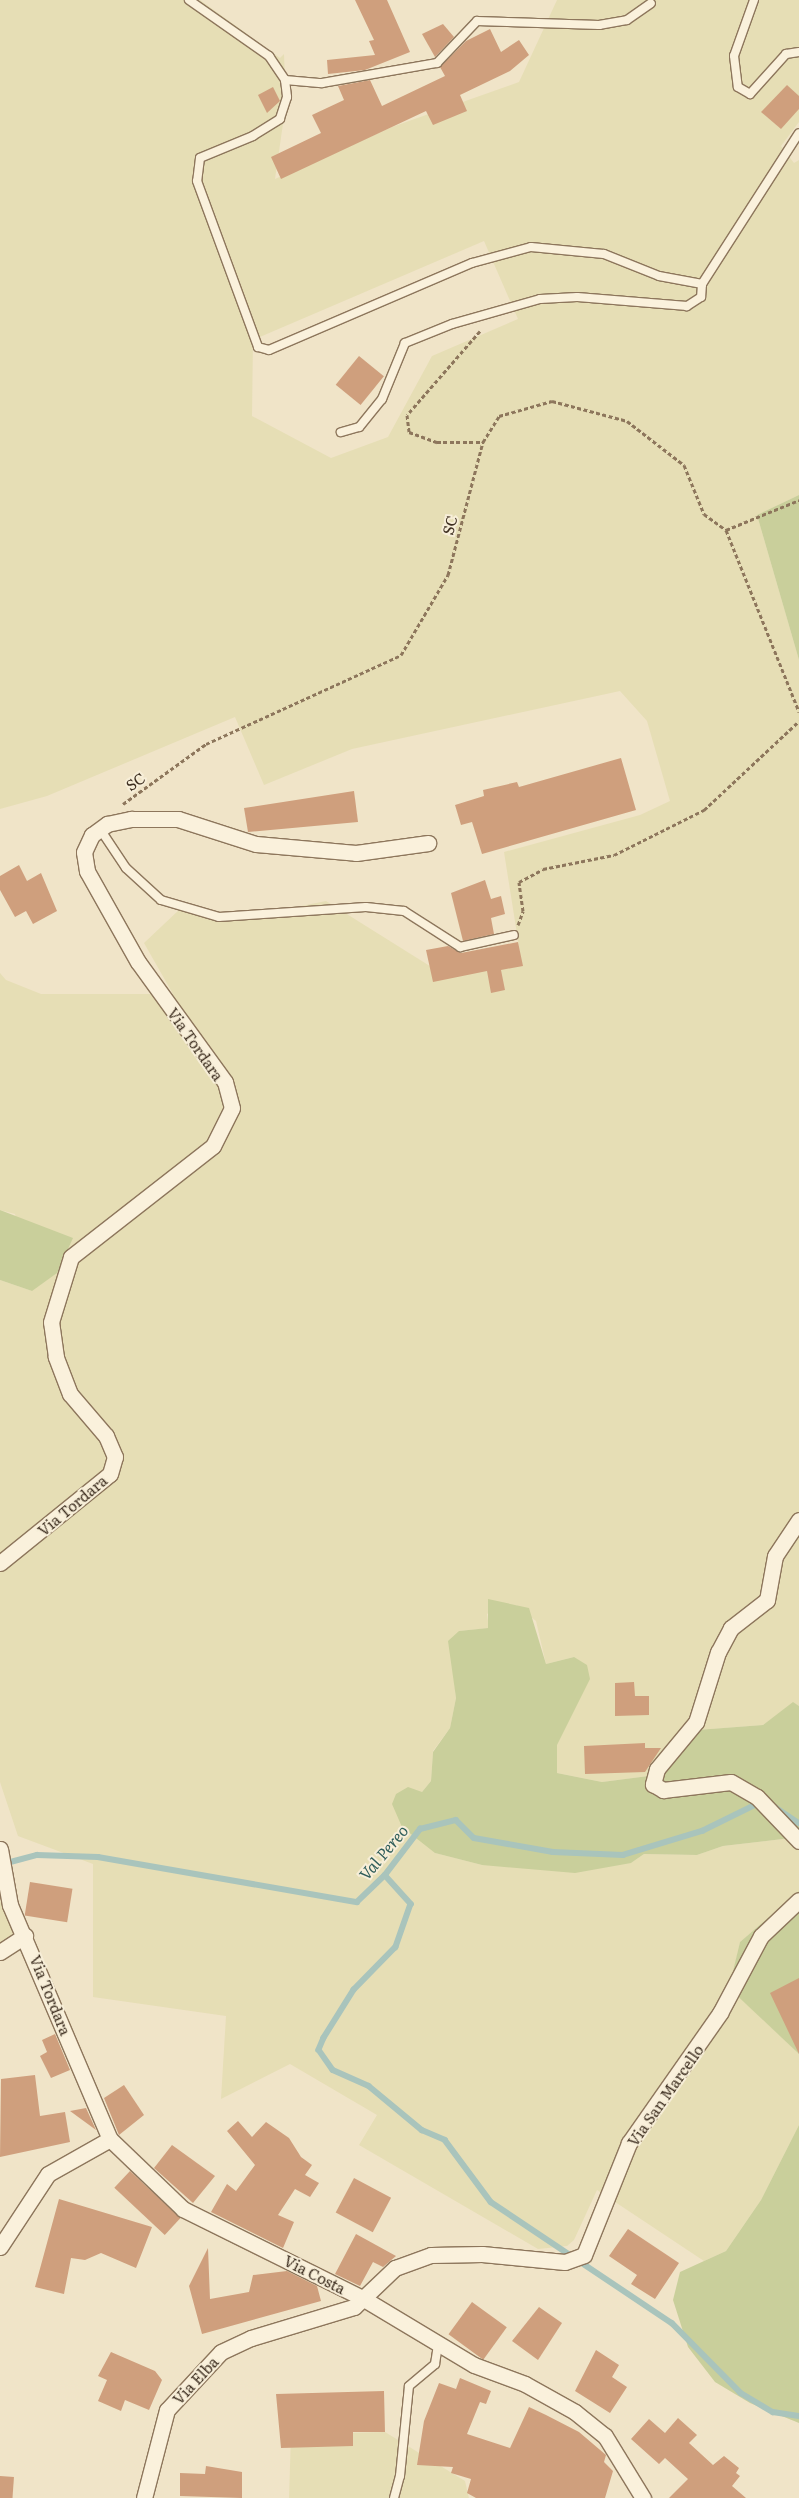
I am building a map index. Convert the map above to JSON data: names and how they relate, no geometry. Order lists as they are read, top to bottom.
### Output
{
  "streets": {
    "street": [
      "Via Tordara",
      "Via San Marcello",
      "Via Costa",
      "Via Elba"
    ],
    "path": ["SC"]
  },
  "crossings": [
    ["SC", "Via Tordara"],
    ["Via Tordara", "Via Costa"],
    ["Via San Marcello", "Via Costa"],
    ["Via San Marcello", "Via Elba"],
    ["Via Costa", "Via Elba"]
  ],
  "water": ["Val Pereo"]
}
